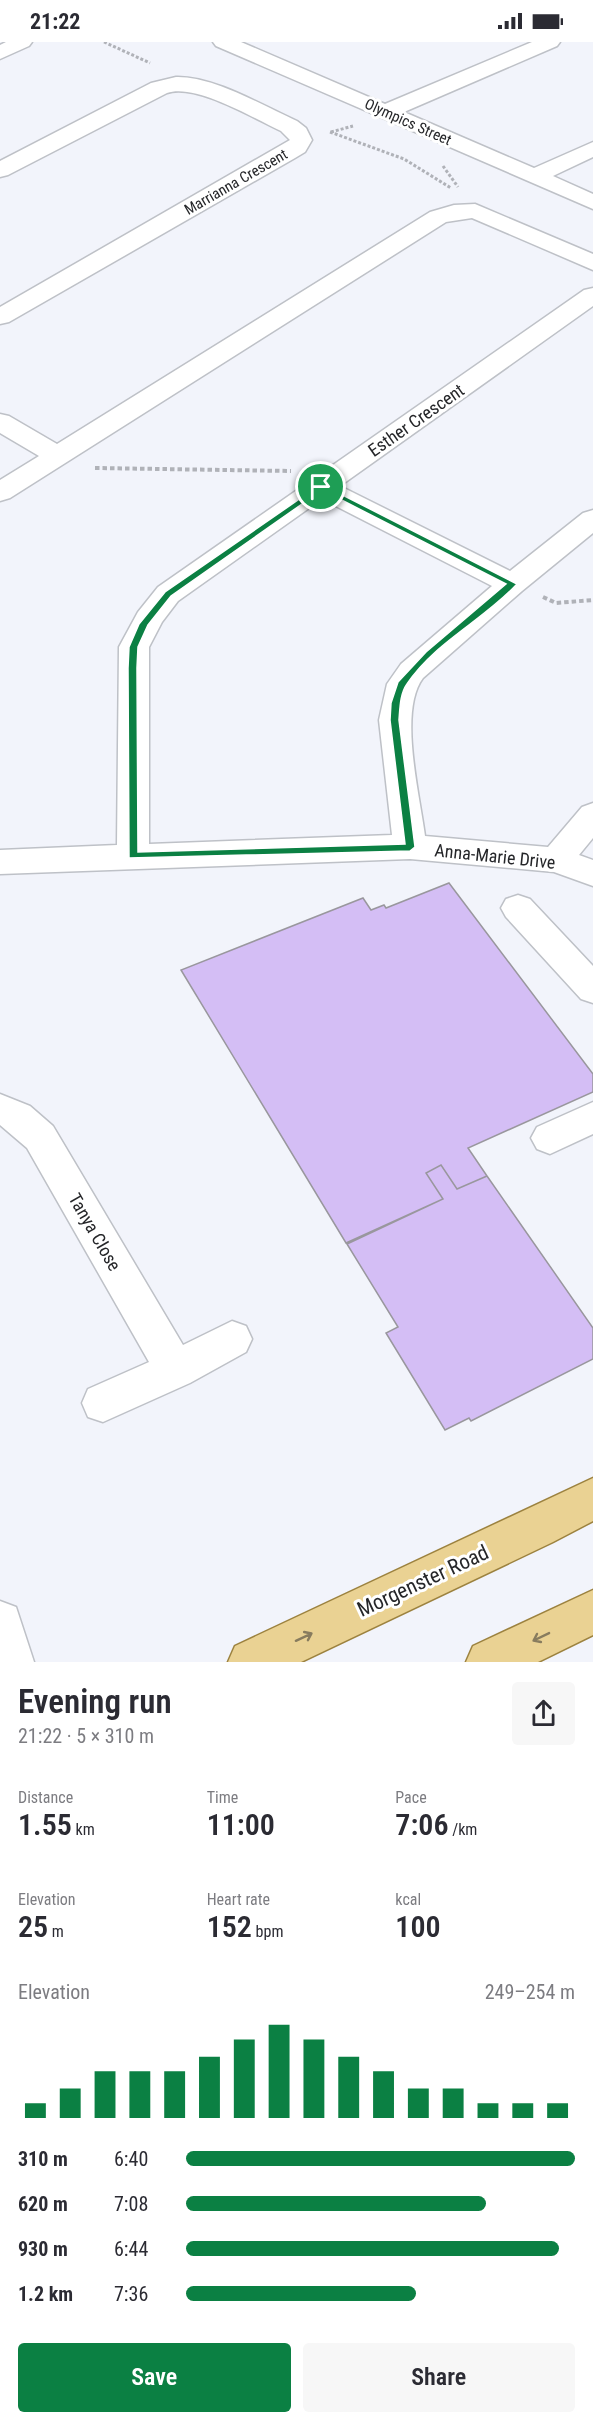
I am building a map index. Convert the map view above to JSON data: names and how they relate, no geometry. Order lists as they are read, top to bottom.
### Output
{
  "streets": {
    "main road": ["Morgenster Road"],
    "street": [
      "Olympics Street",
      "Marrianna Crescent",
      "Esther Crescent",
      "Anna-Marie Drive",
      "Tanya Close"
    ]
  },
  "crossings": [
    ["Esther Crescent", "Anna-Marie Drive"]
  ],
  "page": {
    "status": "21:22",
    "heading": ["Evening run", "21:22 · 5 × 310 m"],
    "stats": [
      ["Distance", "1.55 km"],
      ["Time", "11:00"],
      ["Pace", "7:06 /km"],
      ["Elevation", "25 m"],
      ["Heart rate", "152 bpm"],
      ["kcal", "100"]
    ],
    "chart": ["Elevation", "249–254 m"],
    "list": [
      {
        "name": "310 m",
        "note": "6:40"
      },
      {
        "name": "620 m",
        "note": "7:08"
      },
      {
        "name": "930 m",
        "note": "6:44"
      },
      {
        "name": "1.2 km",
        "note": "7:36"
      }
    ],
    "buttons": ["Save", "Share"]
  }
}
